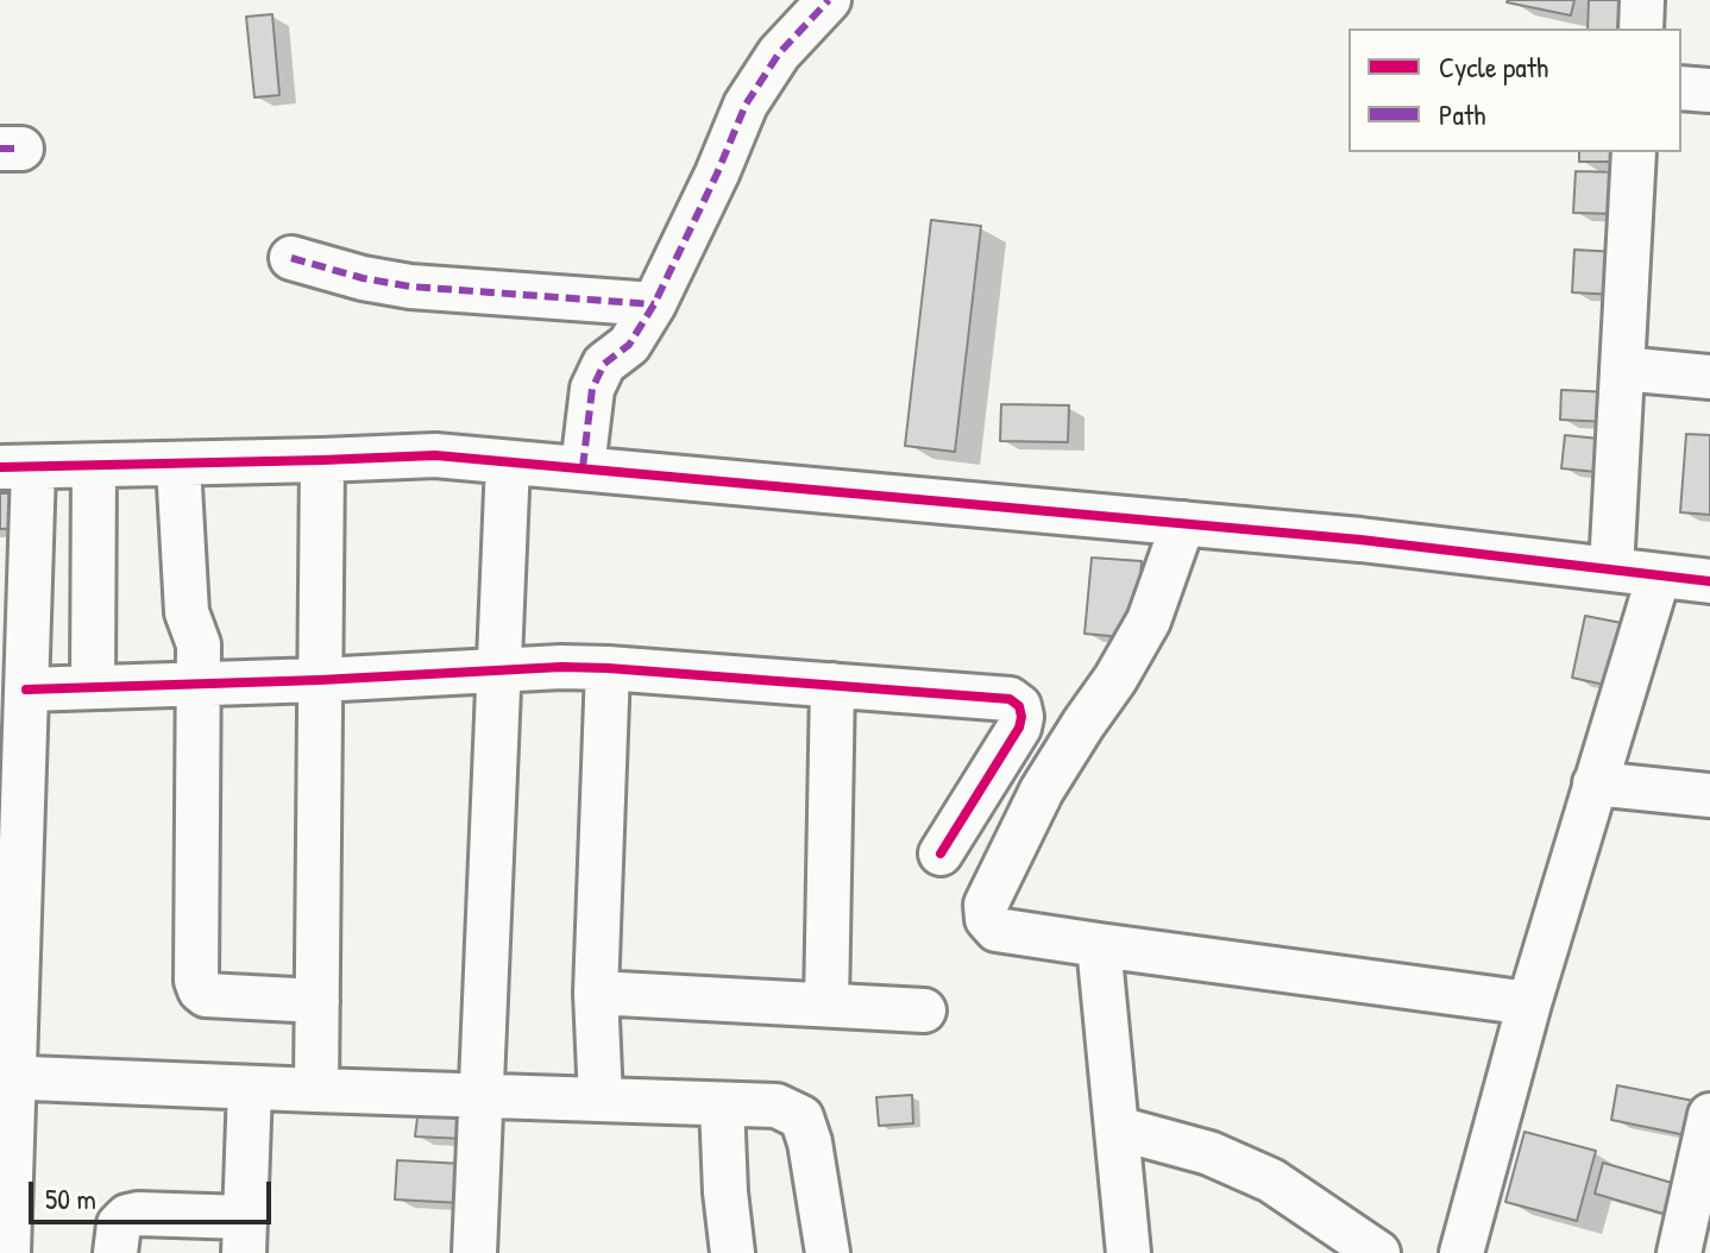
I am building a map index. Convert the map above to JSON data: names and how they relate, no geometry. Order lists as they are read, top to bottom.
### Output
{
  "legend": ["Cycle path", "Path"],
  "scale_bar": "50 m"
}
